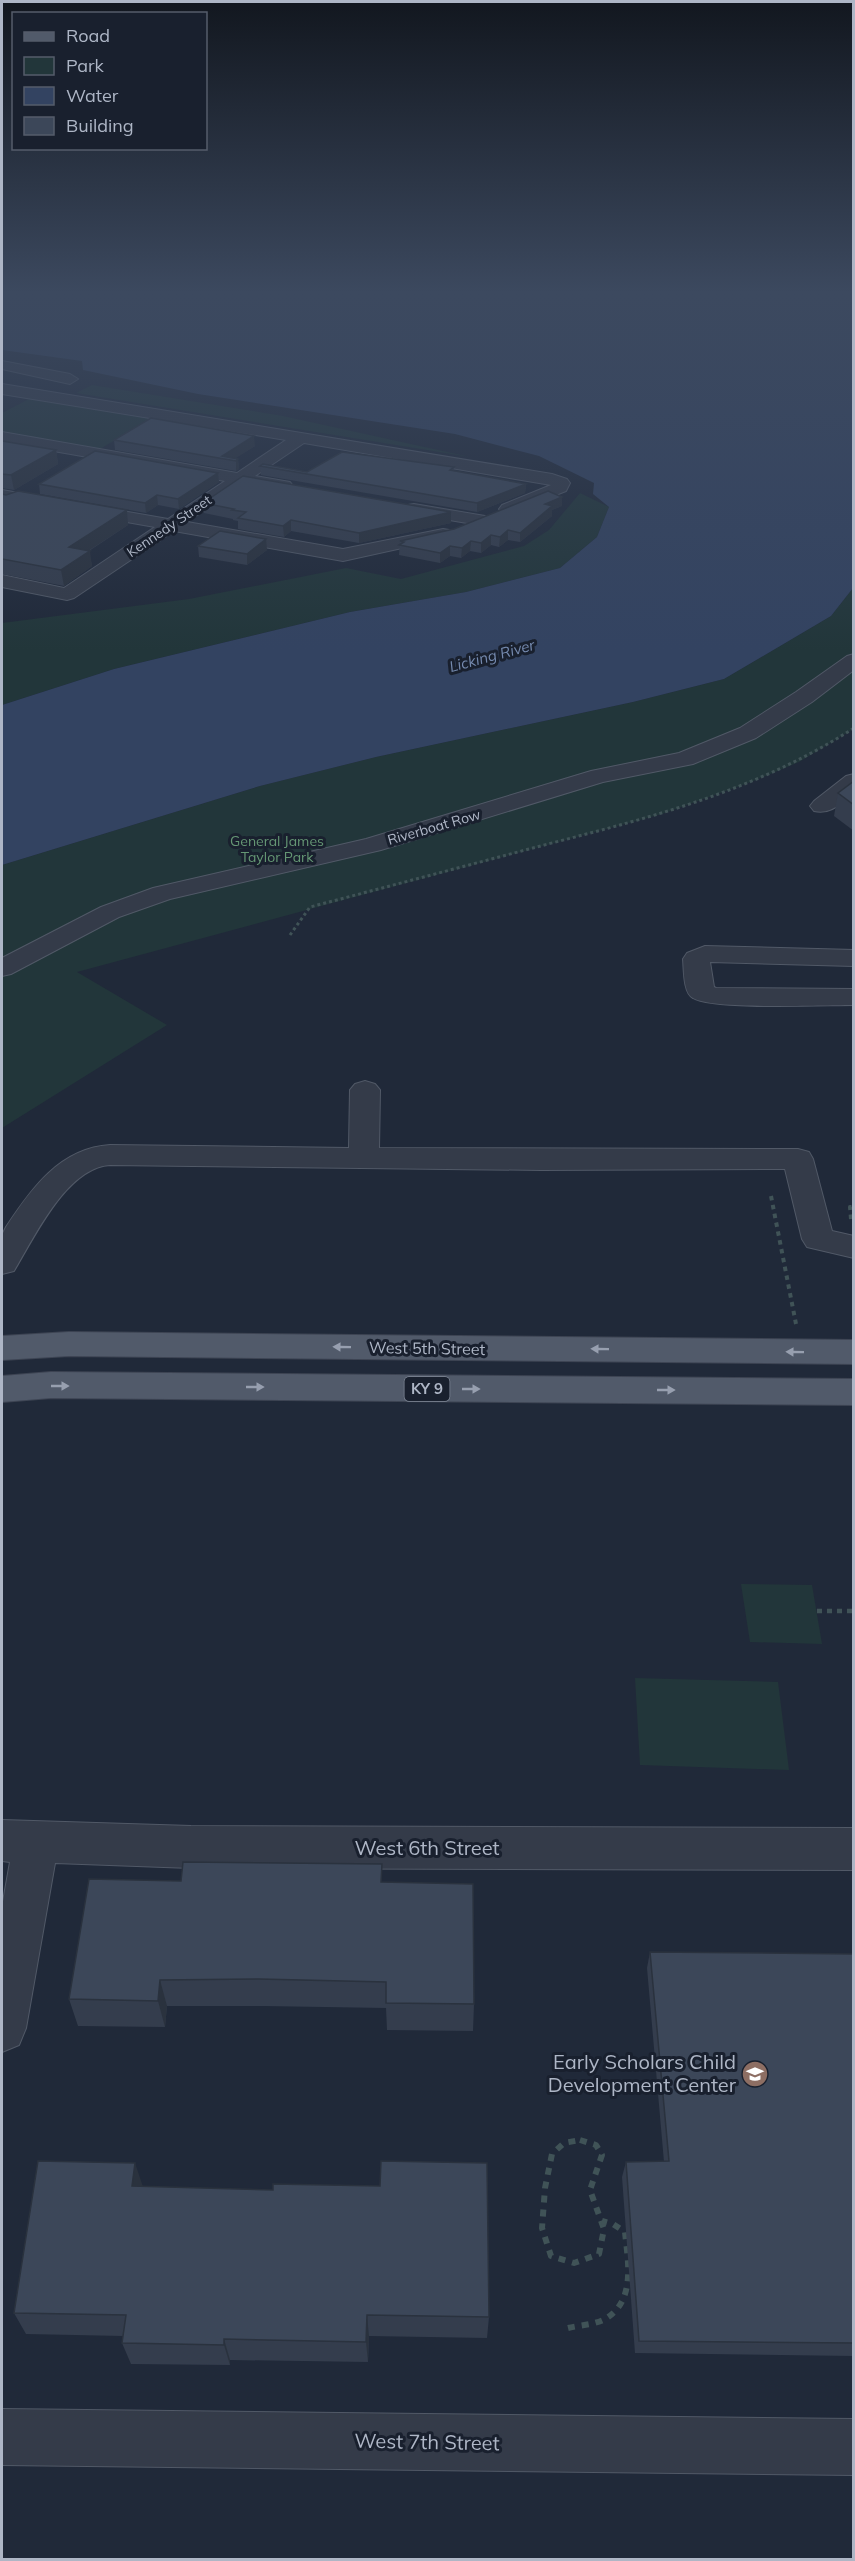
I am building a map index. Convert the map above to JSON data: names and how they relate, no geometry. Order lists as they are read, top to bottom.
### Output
{
  "streets": {
    "main road": ["West 5th Street", "KY 9"],
    "street": [
      "Kennedy Street",
      "Riverboat Row",
      "West 6th Street",
      "West 7th Street"
    ]
  },
  "water": ["Licking River"],
  "parks": ["General James Taylor Park"],
  "places": {
    "school or university": ["Early Scholars Child Development Center"]
  },
  "legend": [
    "Road",
    "Park",
    "Water",
    "Building"
  ]
}
